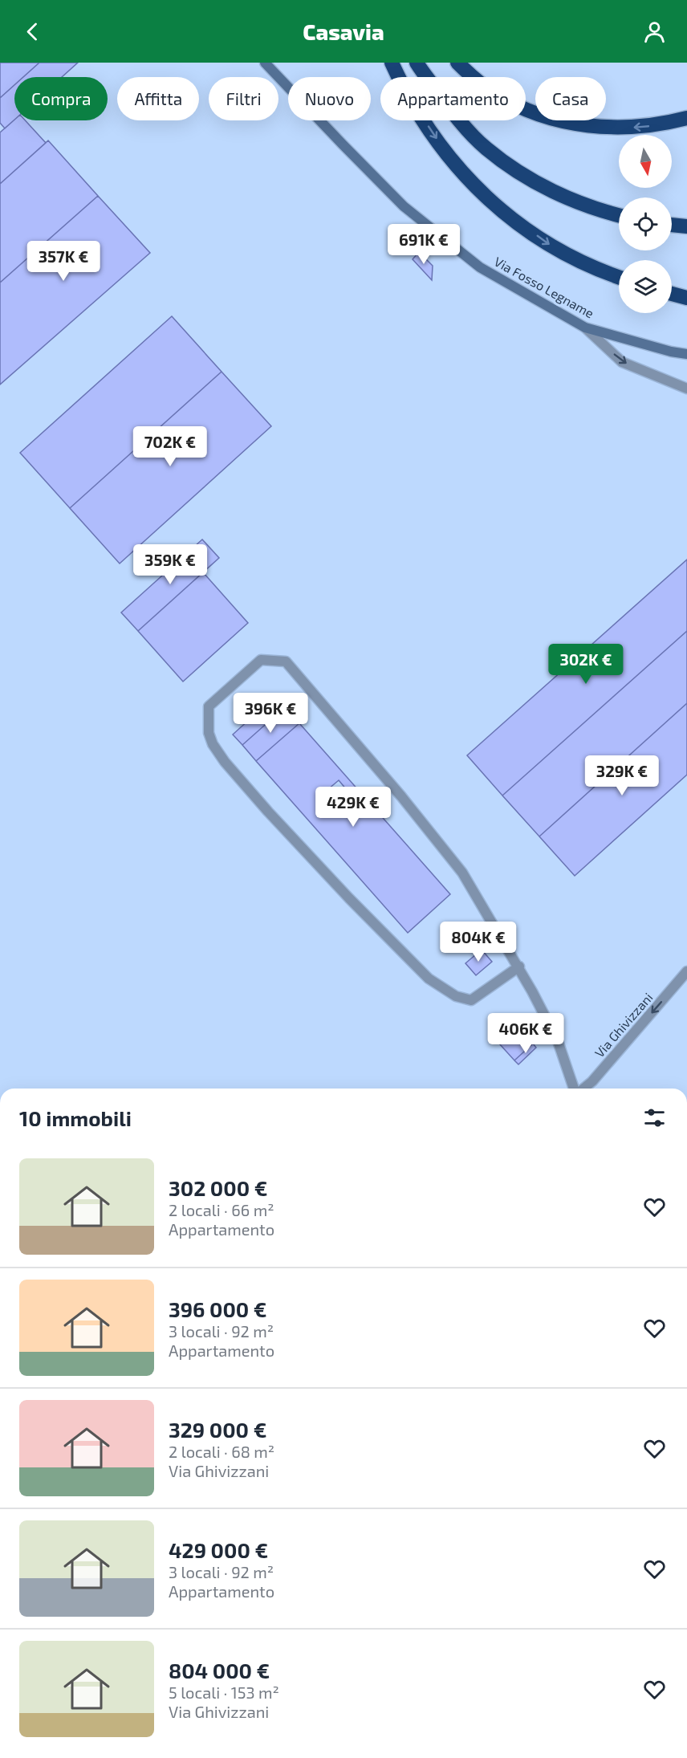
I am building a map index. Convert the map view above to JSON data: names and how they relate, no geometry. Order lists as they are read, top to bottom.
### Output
{
  "streets": {
    "street": ["Via Fosso Legname", "Via Ghivizzani"]
  },
  "one_way": ["Via Ghivizzani"],
  "north": "bottom",
  "page": {
    "header": "Casavia",
    "chip": [
      "Compra",
      "Affitta",
      "Filtri",
      "Nuovo",
      "Appartamento",
      "Casa"
    ],
    "price": [
      "691K €",
      "357K €",
      "702K €",
      "359K €",
      "302K €",
      "396K €",
      "329K €",
      "429K €",
      "804K €",
      "406K €"
    ],
    "heading": "10 immobili",
    "list": [
      {
        "name": "302 000 €",
        "note": "2 locali · 66 m² · Appartamento"
      },
      {
        "name": "396 000 €",
        "note": "3 locali · 92 m² · Appartamento"
      },
      {
        "name": "329 000 €",
        "note": "2 locali · 68 m² · Via Ghivizzani"
      },
      {
        "name": "429 000 €",
        "note": "3 locali · 92 m² · Appartamento"
      },
      {
        "name": "804 000 €",
        "note": "5 locali · 153 m² · Via Ghivizzani"
      }
    ]
  }
}
